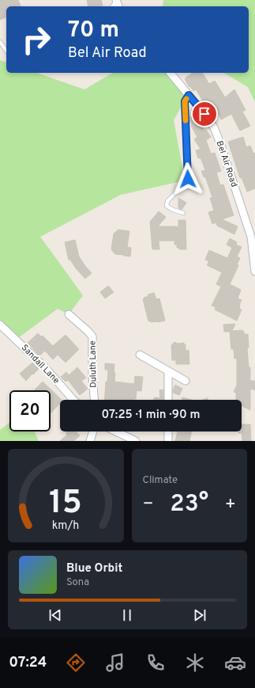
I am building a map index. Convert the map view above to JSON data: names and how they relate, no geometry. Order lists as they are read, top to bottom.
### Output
{
  "streets": {
    "street": ["Bel Air Road", "Sandall Lane", "Duluth Lane"]
  },
  "page": {
    "turn": ["70 m", "Bel Air Road"],
    "limit": "20",
    "trip": "07:25 · 1 min · 90 m",
    "tile": "Climate",
    "heat": ["−", "23°", "+"],
    "song": ["Blue Orbit", "Sona"],
    "tabs": "07:24",
    "gauge": ["15", "km/h"]
  }
}
